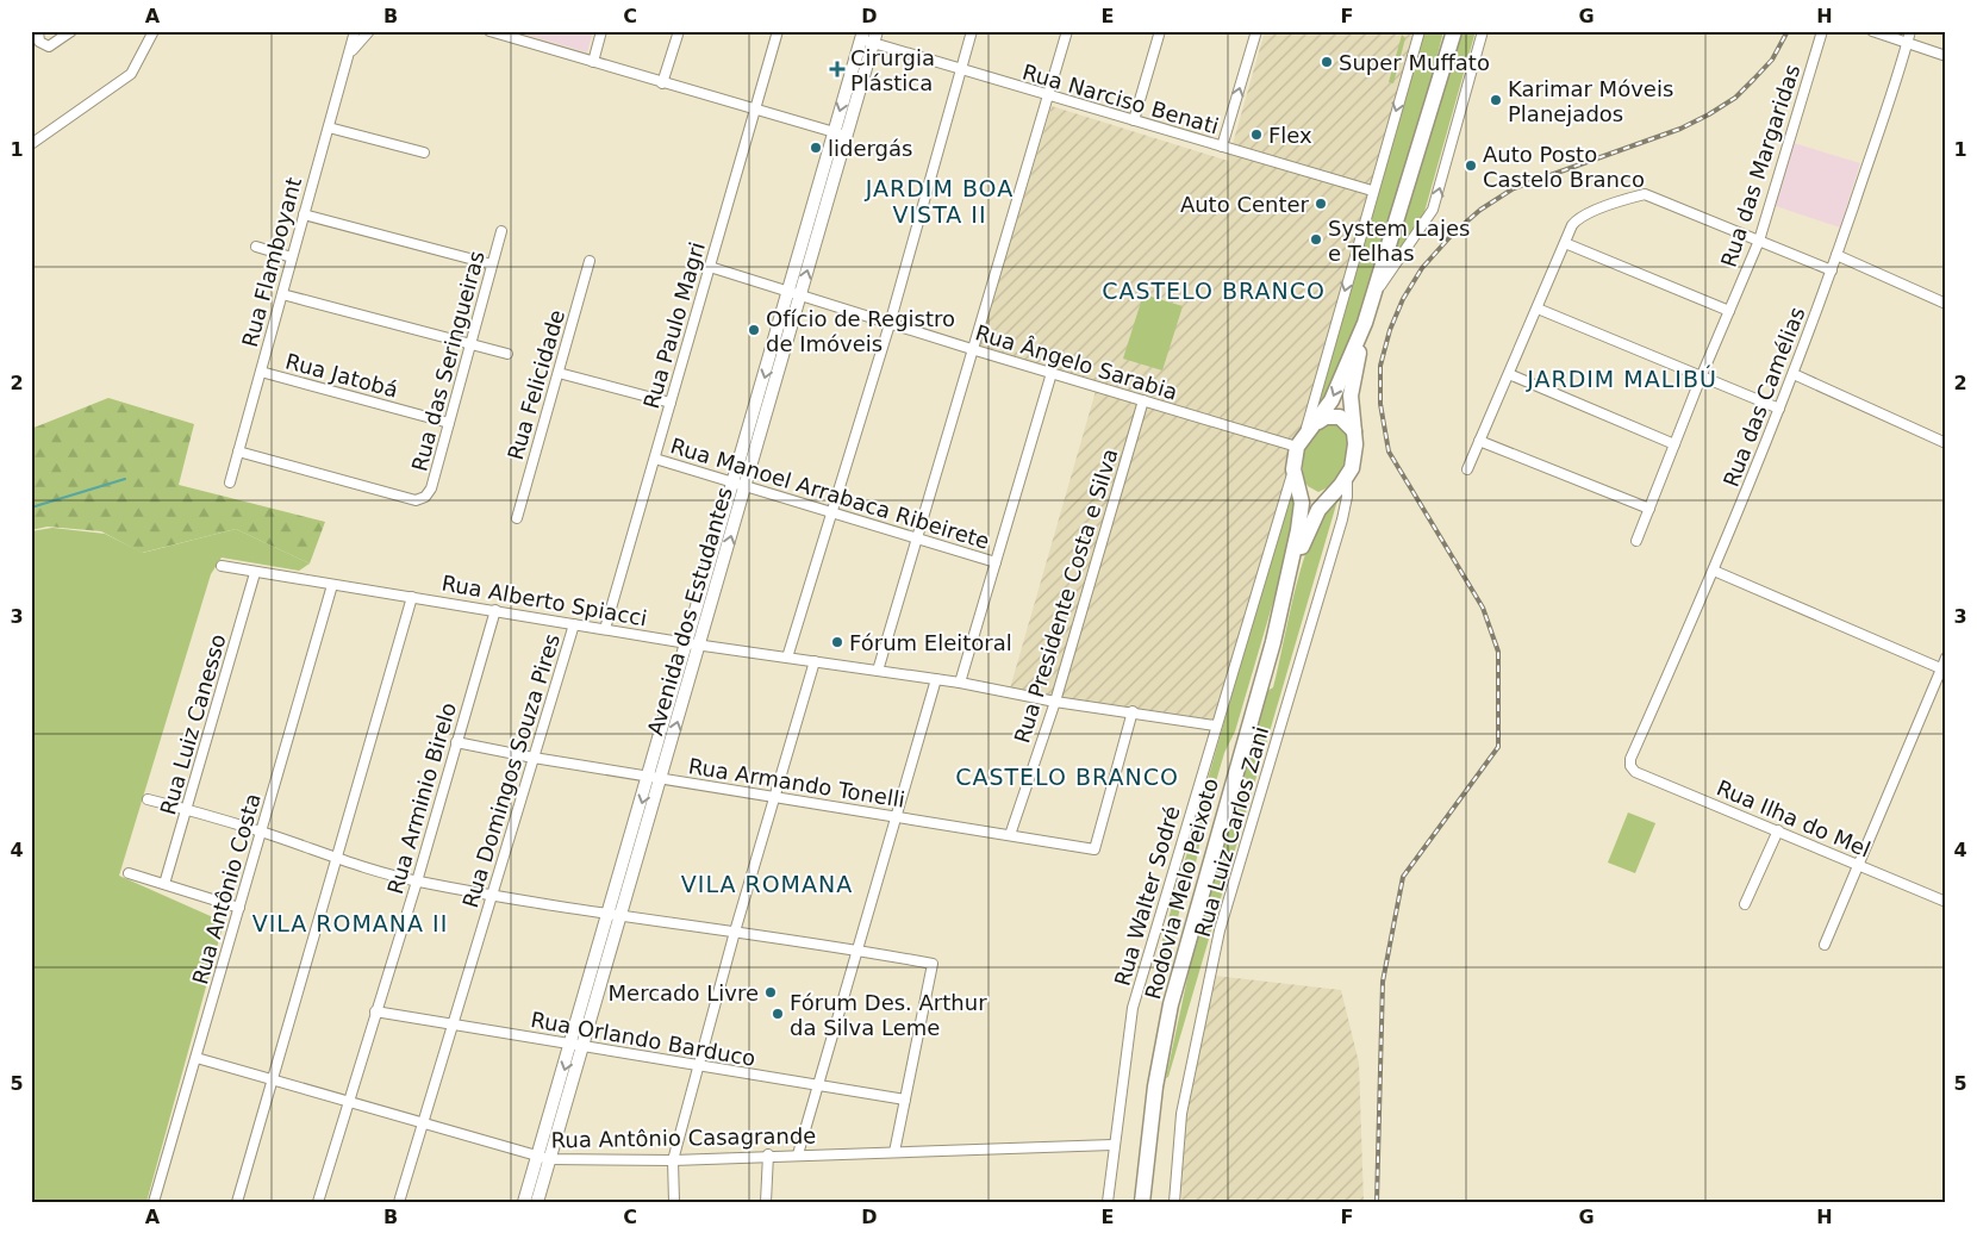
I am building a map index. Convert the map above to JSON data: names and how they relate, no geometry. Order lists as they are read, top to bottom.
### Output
{
  "streets": {
    "main road": ["Rodovia Melo Peixoto"],
    "street": [
      "Rua Narciso Benati",
      "Rua das Margaridas",
      "Rua Flamboyant",
      "Rua Paulo Magri",
      "Rua das Seringueiras",
      "Rua Ângelo Sarabia",
      "Rua Jatobá",
      "Rua Felicidade",
      "Rua das Camélias",
      "Rua Manoel Arrabaca Ribeirete",
      "Rua Presidente Costa e Silva",
      "Rua Alberto Spiacci",
      "Avenida dos Estudantes",
      "Rua Luiz Canesso",
      "Rua Domingos Souza Pires",
      "Rua Armando Tonelli",
      "Rua Arminio Birelo",
      "Rua Ilha do Mel",
      "Rua Luiz Carlos Zani",
      "Rua Antônio Costa",
      "Rua Walter Sodré",
      "Rua Orlando Barduco",
      "Rua Antônio Casagrande"
    ]
  },
  "crossings": [
    ["Rua Narciso Benati", "Avenida dos Estudantes"],
    ["Rua Flamboyant", "Rua das Seringueiras"],
    ["Rua Flamboyant", "Rua Jatobá"],
    ["Rua Paulo Magri", "Rua Ângelo Sarabia"],
    ["Rua Paulo Magri", "Rua Manoel Arrabaca Ribeirete"],
    ["Rua Paulo Magri", "Rua Alberto Spiacci"],
    ["Rua das Seringueiras", "Rua Jatobá"],
    ["Rua Ângelo Sarabia", "Rua Presidente Costa e Silva"],
    ["Rua Ângelo Sarabia", "Avenida dos Estudantes"],
    ["Rua Ângelo Sarabia", "Rua Luiz Carlos Zani"],
    ["Rua Ângelo Sarabia", "Rodovia Melo Peixoto"],
    ["Rua Ângelo Sarabia", "Rua Walter Sodré"],
    ["Rua das Camélias", "Rua Ilha do Mel"],
    ["Rua Manoel Arrabaca Ribeirete", "Avenida dos Estudantes"],
    ["Rua Presidente Costa e Silva", "Rua Alberto Spiacci"],
    ["Rua Presidente Costa e Silva", "Rua Armando Tonelli"],
    ["Rua Alberto Spiacci", "Avenida dos Estudantes"],
    ["Rua Alberto Spiacci", "Rua Luiz Canesso"],
    ["Rua Alberto Spiacci", "Rua Domingos Souza Pires"],
    ["Rua Alberto Spiacci", "Rua Armando Tonelli"],
    ["Rua Alberto Spiacci", "Rua Arminio Birelo"],
    ["Rua Alberto Spiacci", "Rua Antônio Costa"],
    ["Rua Alberto Spiacci", "Rua Walter Sodré"],
    ["Avenida dos Estudantes", "Rua Armando Tonelli"],
    ["Avenida dos Estudantes", "Rua Orlando Barduco"],
    ["Avenida dos Estudantes", "Rua Antônio Casagrande"],
    ["Rua Domingos Souza Pires", "Rua Armando Tonelli"],
    ["Rua Domingos Souza Pires", "Rua Orlando Barduco"],
    ["Rua Domingos Souza Pires", "Rua Antônio Casagrande"],
    ["Rua Armando Tonelli", "Rua Arminio Birelo"],
    ["Rua Arminio Birelo", "Rua Orlando Barduco"],
    ["Rua Arminio Birelo", "Rua Antônio Casagrande"],
    ["Rua Luiz Carlos Zani", "Rodovia Melo Peixoto"],
    ["Rua Luiz Carlos Zani", "Rua Walter Sodré"],
    ["Rua Antônio Costa", "Rua Antônio Casagrande"],
    ["Rodovia Melo Peixoto", "Rua Walter Sodré"],
    ["Rua Walter Sodré", "Rua Antônio Casagrande"]
  ],
  "districts": [
    "JARDIM BOA VISTA II",
    "CASTELO BRANCO",
    "JARDIM MALIBÚ",
    "CASTELO BRANCO",
    "VILA ROMANA",
    "VILA ROMANA II"
  ],
  "places": {
    "other": [
      "Super Muffato",
      "Karimar Móveis Planejados",
      "Flex",
      "lidergás",
      "Auto Posto Castelo Branco",
      "Auto Center",
      "System Lajes e Telhas",
      "Ofício de Registro de Imóveis",
      "Fórum Eleitoral",
      "Mercado Livre",
      "Fórum Des. Arthur da Silva Leme"
    ],
    "health": ["Cirurgia Plástica"]
  },
  "grid": {
    "columns": [
      "A",
      "B",
      "C",
      "D",
      "E",
      "F",
      "G",
      "H"
    ],
    "rows": [
      "1",
      "2",
      "3",
      "4",
      "5"
    ]
  }
}
